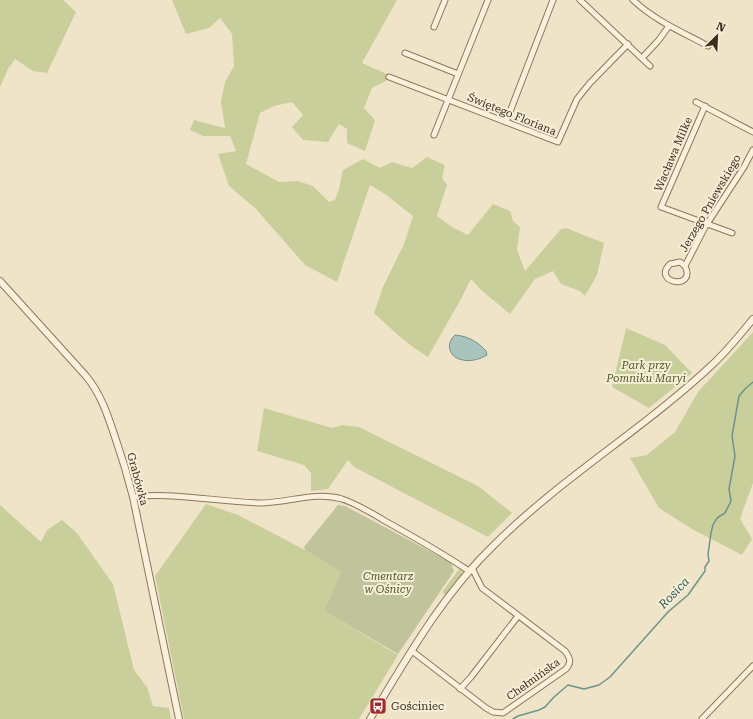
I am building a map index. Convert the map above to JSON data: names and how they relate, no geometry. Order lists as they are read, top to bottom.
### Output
{
  "streets": {
    "street": [
      "Świętego Floriana",
      "Wacława Milke",
      "Jerzego Pniewskiego",
      "Grabówka",
      "Chełmińska"
    ]
  },
  "crossings": [
    ["Wacława Milke", "Jerzego Pniewskiego"]
  ],
  "water": ["Rosica"],
  "parks": ["Park przy Pomniku Maryi", "Cmentarz w Ośnicy"],
  "places": {
    "bus stop": ["Gościniec"]
  },
  "north": "top right"
}
